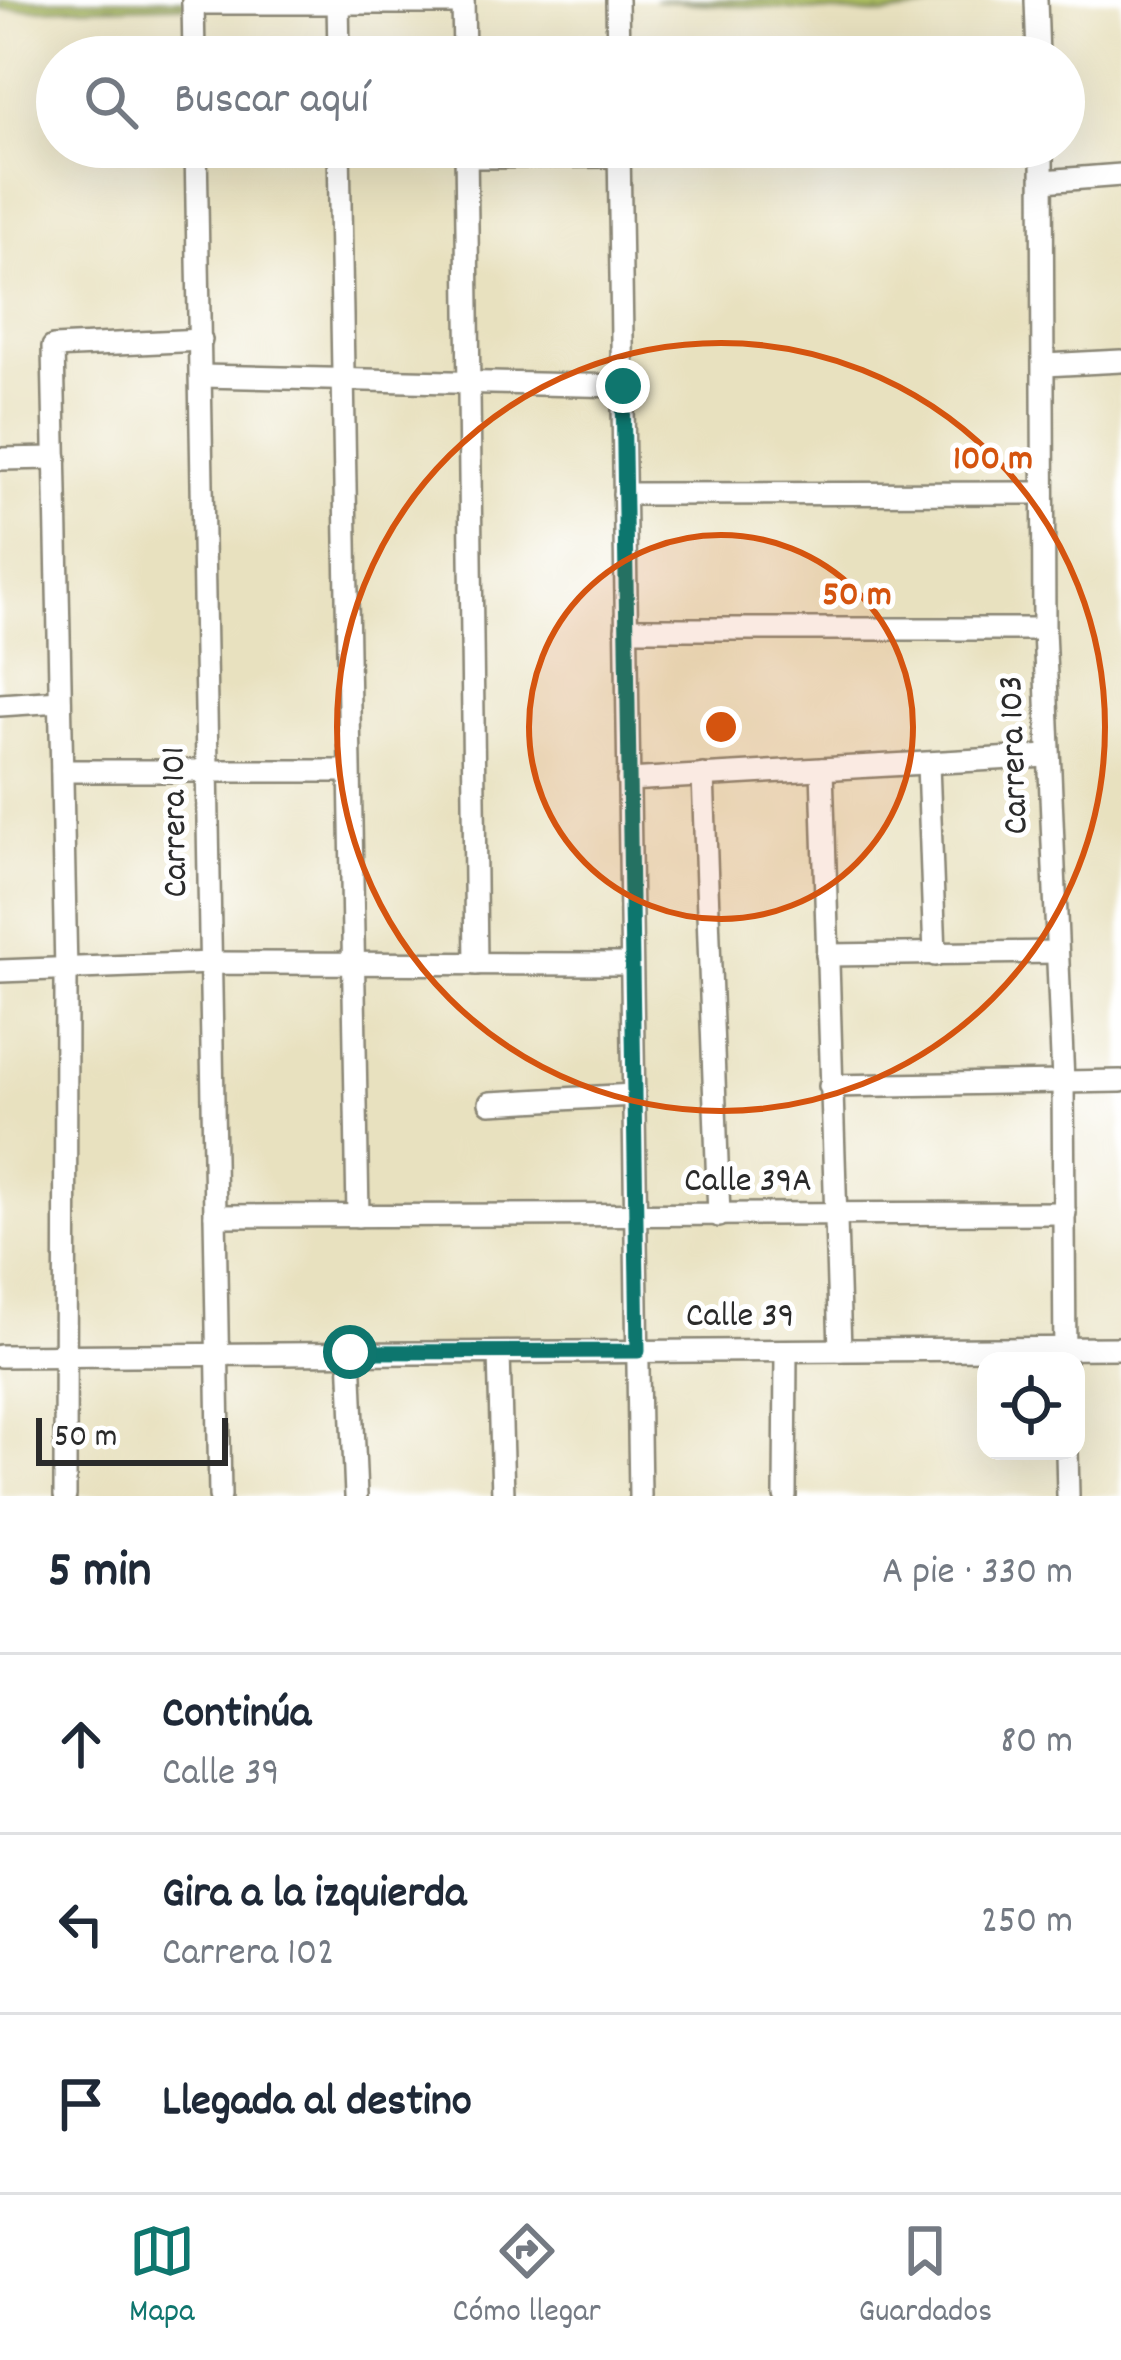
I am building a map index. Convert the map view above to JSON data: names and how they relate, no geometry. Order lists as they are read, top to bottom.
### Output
{
  "streets": {
    "street": [
      "Carrera 103",
      "Carrera 101",
      "Calle 39A",
      "Calle 39"
    ]
  },
  "crossings": [
    ["Carrera 103", "Calle 39A"],
    ["Carrera 101", "Calle 39A"],
    ["Carrera 101", "Calle 39"]
  ],
  "scale_bar": "50 m",
  "page": {
    "search": "Buscar aquí",
    "scale": "50 m",
    "heading": ["5 min", "A pie · 330 m"],
    "list": [
      ["Continúa", "Calle 39", "80 m"],
      ["Gira a la izquierda", "Carrera 102", "250 m"],
      "Llegada al destino"
    ],
    "nav": ["Mapa", "Cómo llegar", "Guardados"]
  },
  "rings": ["100 m", "50 m"]
}
